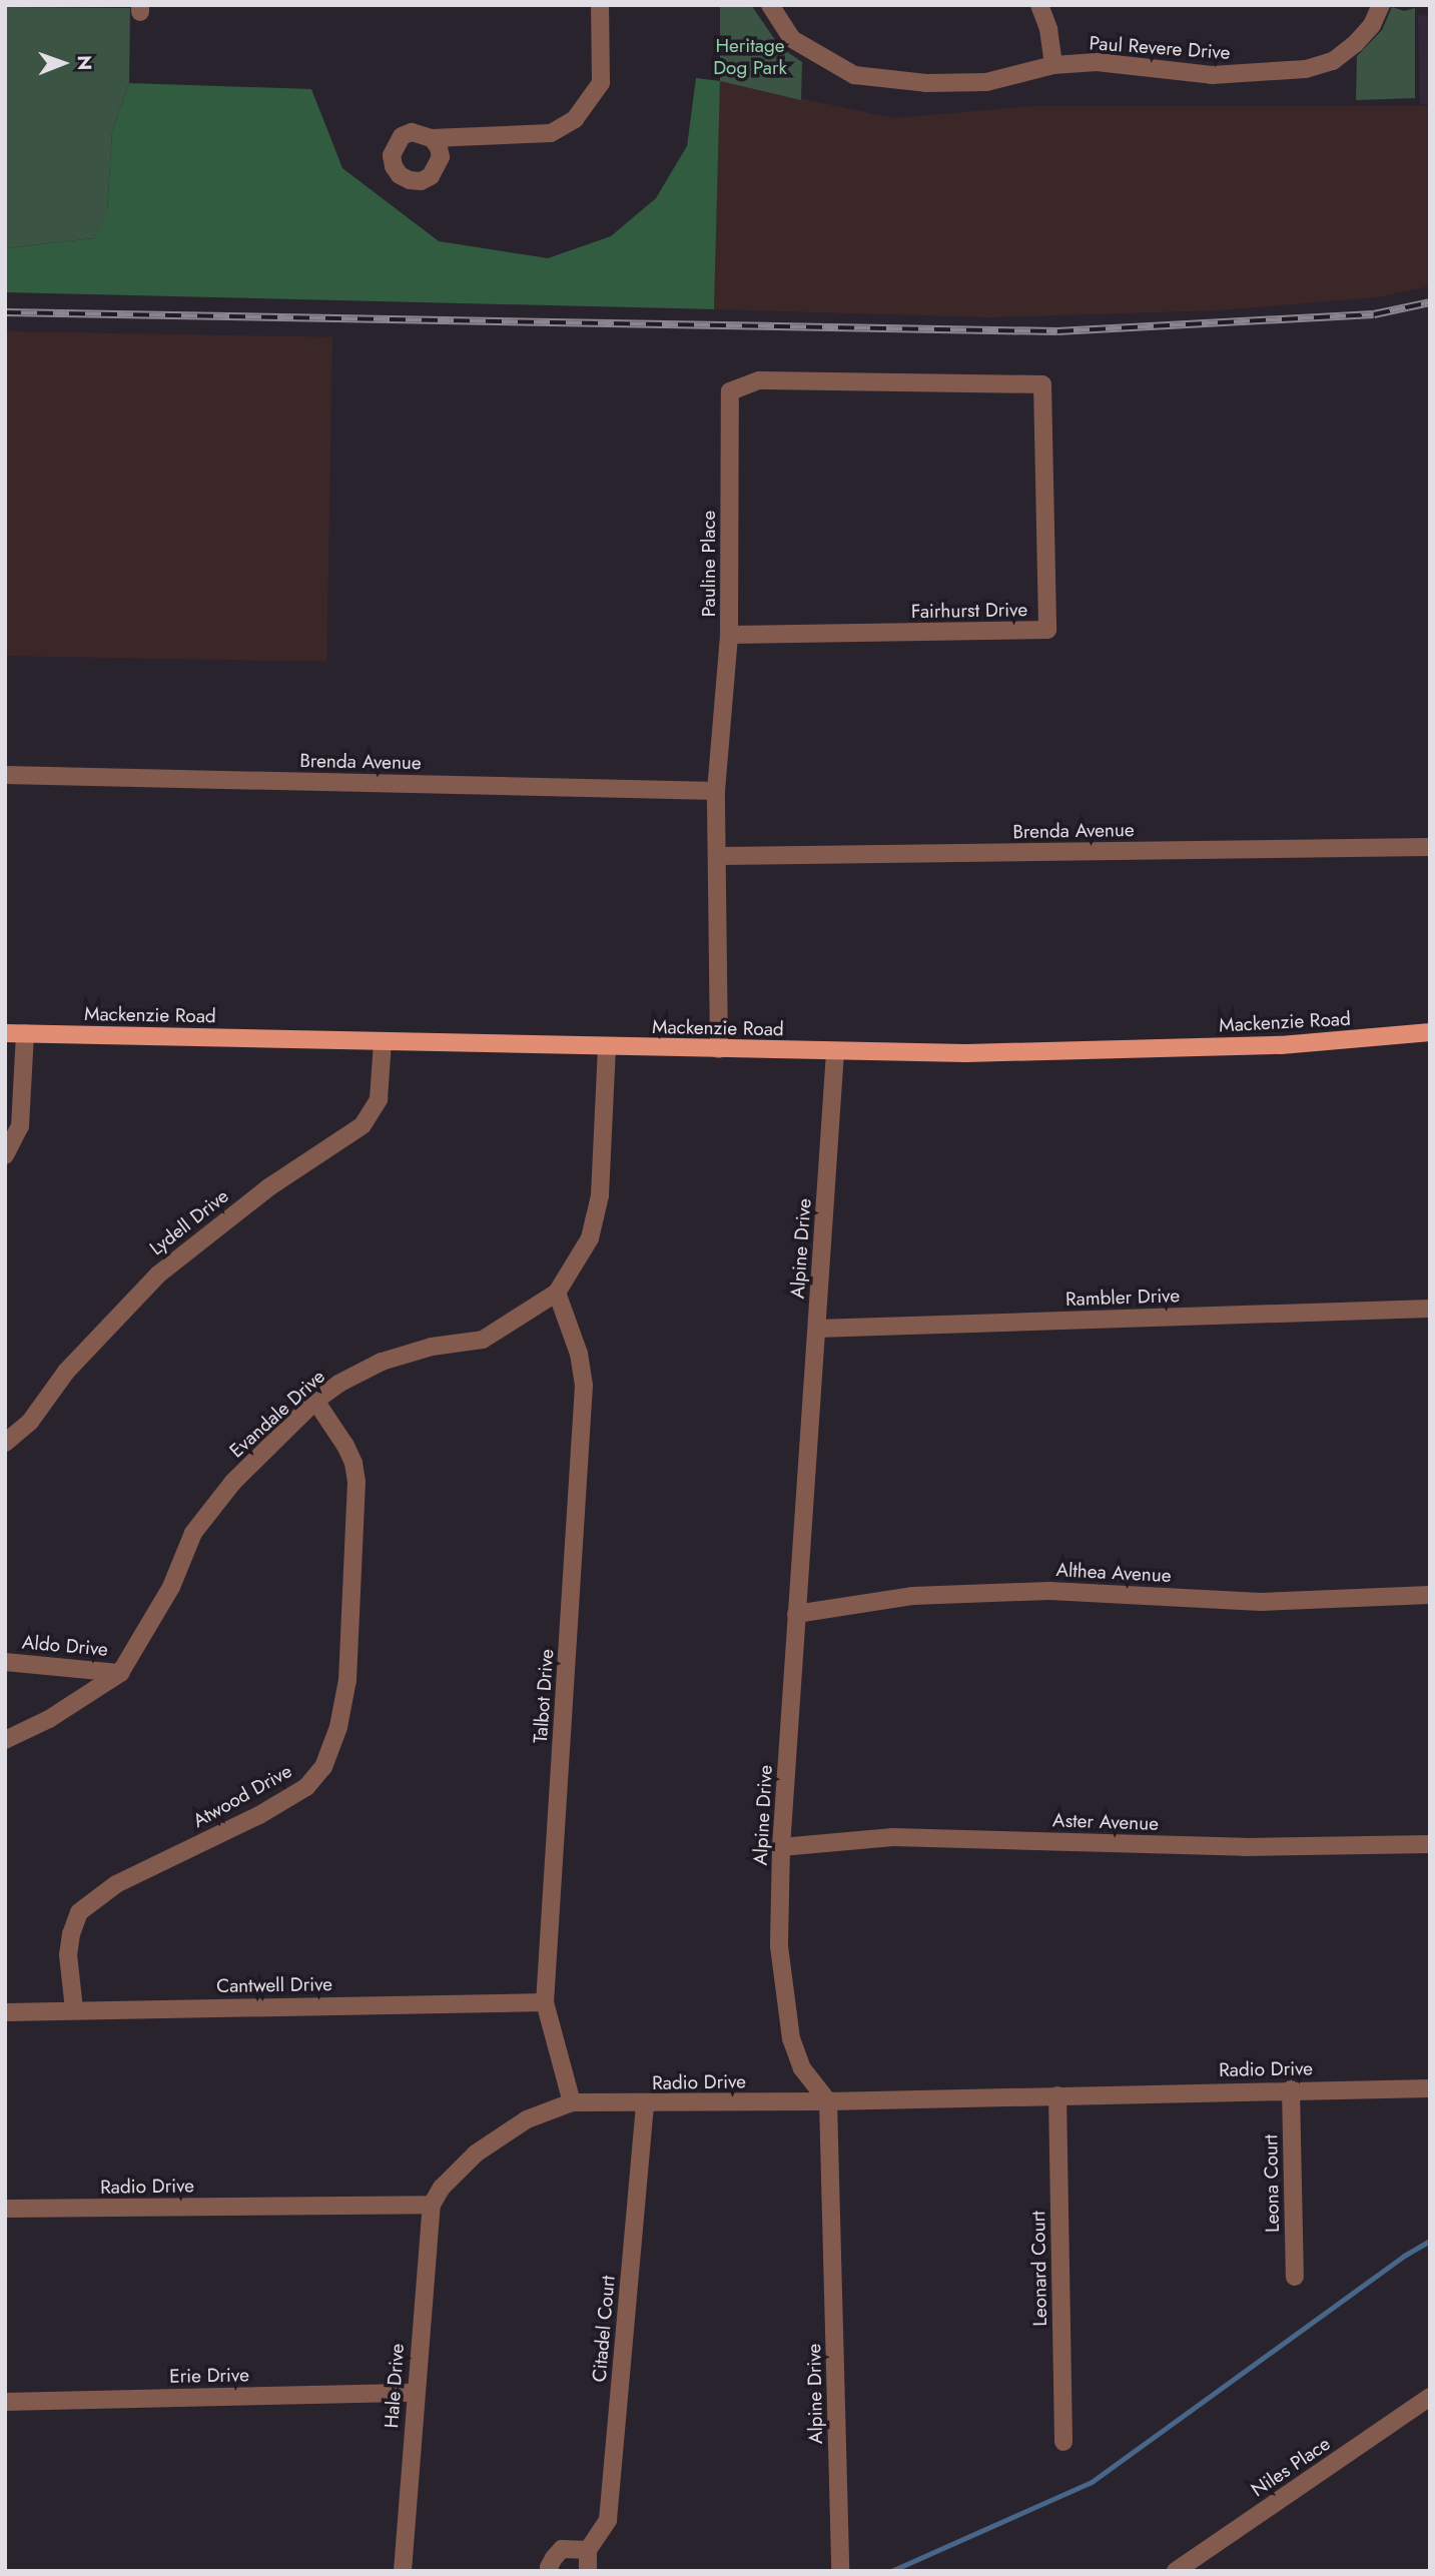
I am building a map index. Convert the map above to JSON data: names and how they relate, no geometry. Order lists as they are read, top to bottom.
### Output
{
  "streets": {
    "main road": ["Mackenzie Road"],
    "street": [
      "Paul Revere Drive",
      "Pauline Place",
      "Fairhurst Drive",
      "Brenda Avenue",
      "Lydell Drive",
      "Alpine Drive",
      "Rambler Drive",
      "Evandale Drive",
      "Althea Avenue",
      "Aldo Drive",
      "Talbot Drive",
      "Atwood Drive",
      "Aster Avenue",
      "Cantwell Drive",
      "Radio Drive",
      "Leona Court",
      "Leonard Court",
      "Citadel Court",
      "Erie Drive",
      "Hale Drive",
      "Niles Place"
    ]
  },
  "crossings": [
    ["Pauline Place", "Fairhurst Drive"],
    ["Pauline Place", "Brenda Avenue"],
    ["Pauline Place", "Mackenzie Road"],
    ["Mackenzie Road", "Lydell Drive"],
    ["Mackenzie Road", "Alpine Drive"],
    ["Mackenzie Road", "Evandale Drive"],
    ["Alpine Drive", "Rambler Drive"],
    ["Alpine Drive", "Althea Avenue"],
    ["Alpine Drive", "Aster Avenue"],
    ["Alpine Drive", "Radio Drive"],
    ["Evandale Drive", "Aldo Drive"],
    ["Evandale Drive", "Talbot Drive"],
    ["Evandale Drive", "Atwood Drive"],
    ["Talbot Drive", "Cantwell Drive"],
    ["Talbot Drive", "Radio Drive"],
    ["Atwood Drive", "Cantwell Drive"],
    ["Radio Drive", "Leona Court"],
    ["Radio Drive", "Leonard Court"],
    ["Radio Drive", "Citadel Court"],
    ["Radio Drive", "Hale Drive"],
    ["Erie Drive", "Hale Drive"]
  ],
  "parks": ["Heritage Dog Park"],
  "north": "right"
}
